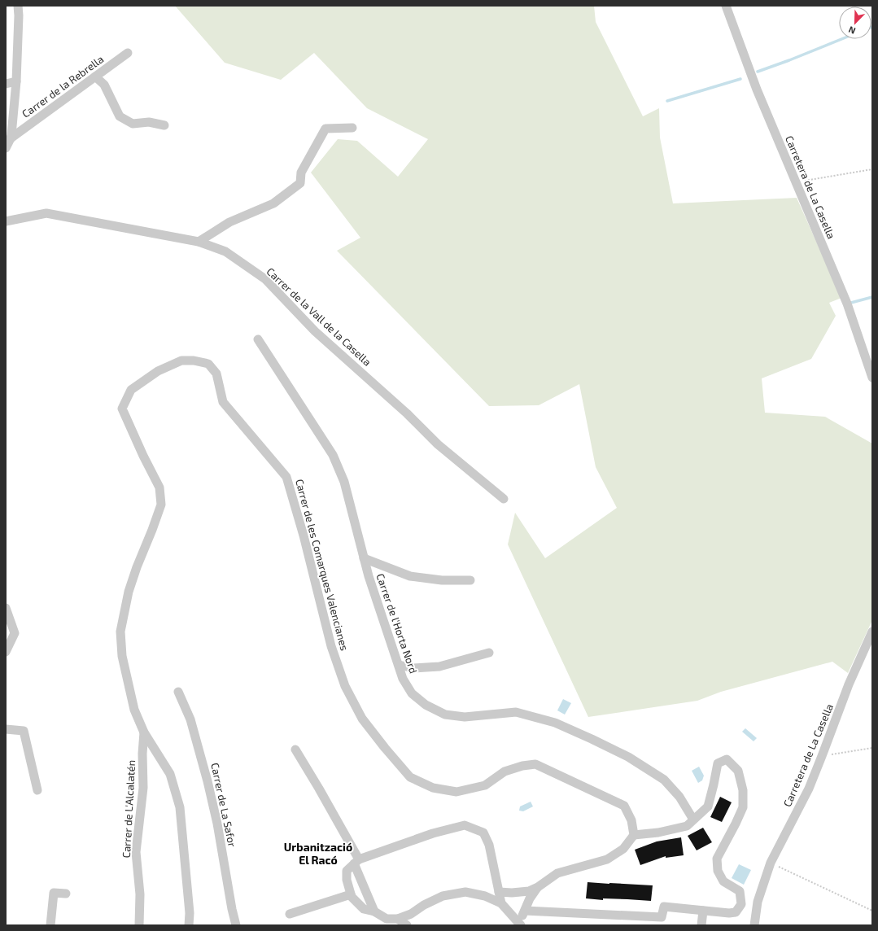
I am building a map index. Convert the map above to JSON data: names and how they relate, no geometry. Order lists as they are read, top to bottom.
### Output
{
  "streets": {
    "street": [
      "Carrer de la Rebrella",
      "Carretera de La Casella",
      "Carrer de la Vall de la Casella",
      "Carrer de les Comarques Valencianes",
      "Carrer de l'Horta Nord",
      "Carrer de La Safor",
      "Carrer de L'Alcalatén"
    ]
  },
  "crossings": [
    ["Carrer de les Comarques Valencianes", "Carrer de L'Alcalatén"]
  ],
  "districts": ["Urbanització El Racó"],
  "north": "bottom left"
}
